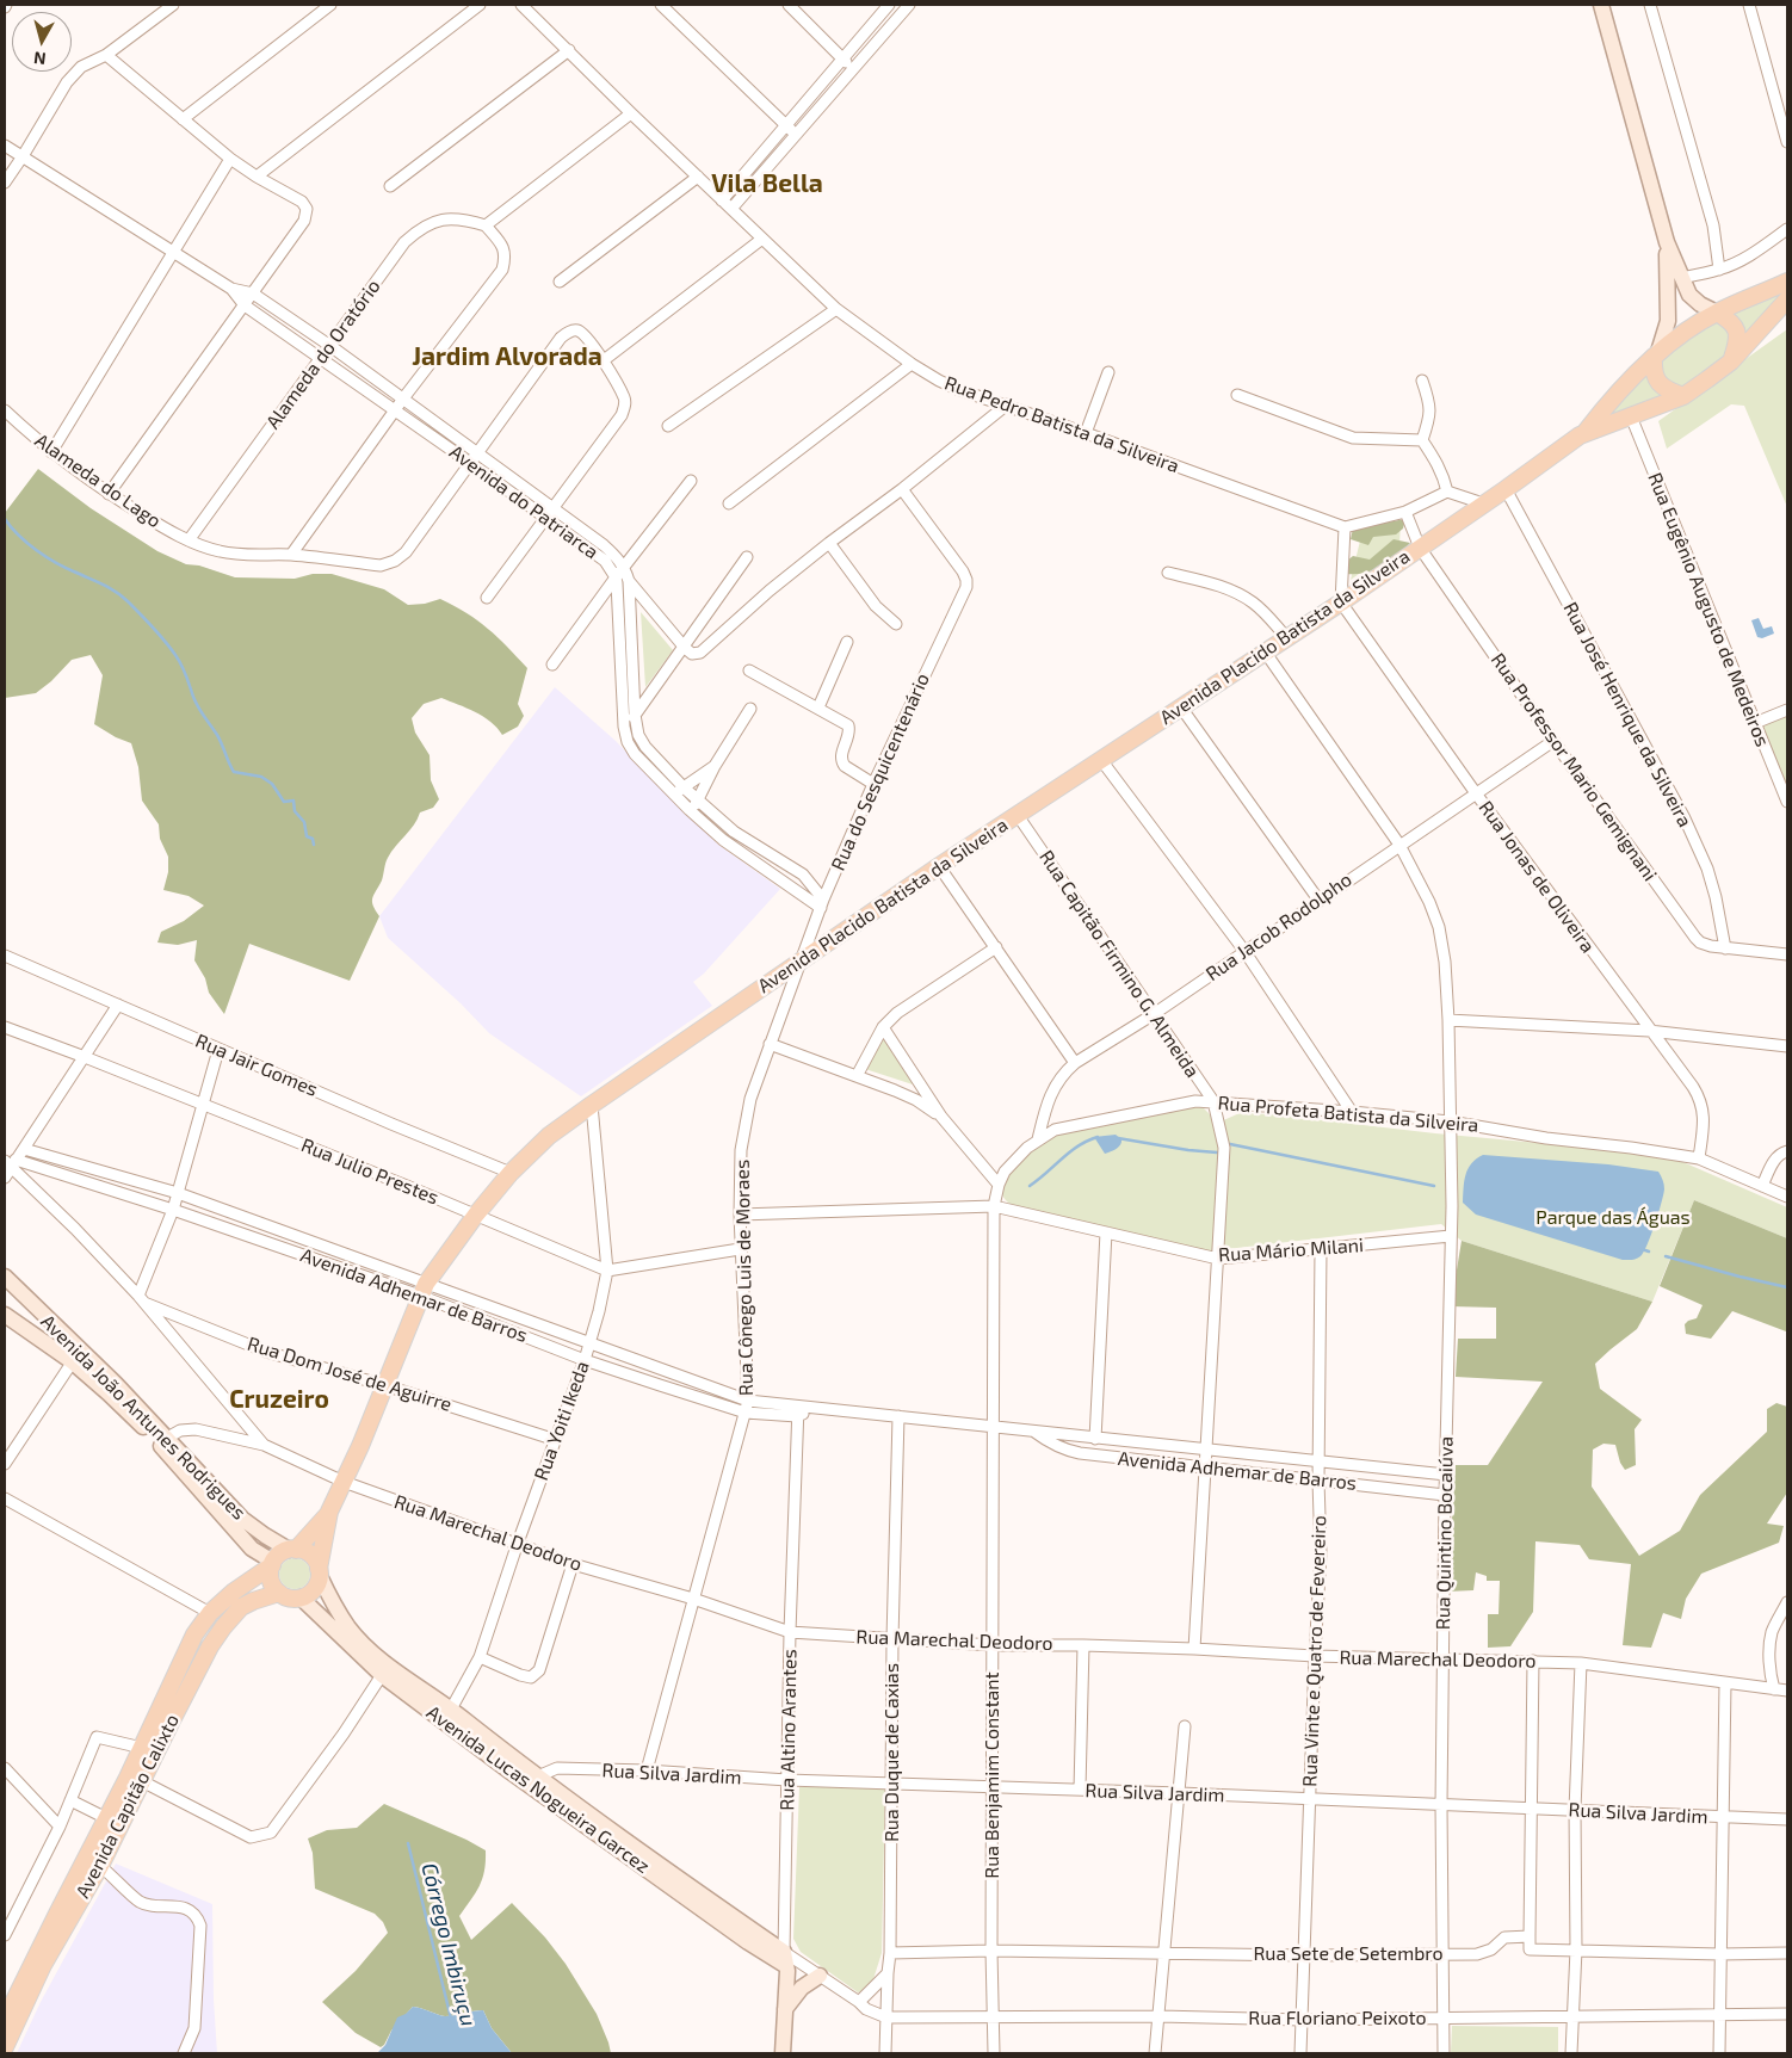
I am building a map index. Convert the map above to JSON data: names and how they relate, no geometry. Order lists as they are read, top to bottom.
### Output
{
  "streets": {
    "main road": ["Avenida Placido Batista da Silveira", "Avenida Capitão Calixto"],
    "street": [
      "Alameda do Oratório",
      "Rua Pedro Batista da Silveira",
      "Alameda do Lago",
      "Avenida do Patriarca",
      "Rua Eugênio Augusto de Medeiros",
      "Rua José Henrique da Silveira",
      "Rua Professor Mario Gemignani",
      "Rua do Sesquicentenário",
      "Rua Jonas de Oliveira",
      "Rua Jacob Rodolpho",
      "Rua Capitão Firmino G. Almeida",
      "Rua Jair Gomes",
      "Rua Profeta Batista da Silveira",
      "Rua Julio Prestes",
      "Rua Mário Milani",
      "Rua Cônego Luis de Moraes",
      "Avenida Adhemar de Barros",
      "Rua Dom José de Aguirre",
      "Avenida João Antunes Rodrigues",
      "Rua Yoiti Ikeda",
      "Rua Marechal Deodoro",
      "Rua Quintino Bocaiúva",
      "Rua Vinte e Quatro de Fevereiro",
      "Rua Altino Arantes",
      "Rua Duque de Caxias",
      "Rua Silva Jardim",
      "Rua Benjamim Constant",
      "Avenida Lucas Nogueira Garcez",
      "Rua Sete de Setembro",
      "Rua Floriano Peixoto"
    ]
  },
  "crossings": [
    ["Alameda do Oratório", "Alameda do Lago"],
    ["Alameda do Oratório", "Avenida do Patriarca"],
    ["Alameda do Lago", "Avenida do Patriarca"],
    ["Avenida do Patriarca", "Rua do Sesquicentenário"],
    ["Rua Eugênio Augusto de Medeiros", "Avenida Placido Batista da Silveira"],
    ["Avenida Placido Batista da Silveira", "Rua José Henrique da Silveira"],
    ["Avenida Placido Batista da Silveira", "Rua Professor Mario Gemignani"],
    ["Avenida Placido Batista da Silveira", "Rua do Sesquicentenário"],
    ["Avenida Placido Batista da Silveira", "Rua Jonas de Oliveira"],
    ["Avenida Placido Batista da Silveira", "Rua Capitão Firmino G. Almeida"],
    ["Avenida Placido Batista da Silveira", "Rua Jair Gomes"],
    ["Avenida Placido Batista da Silveira", "Rua Julio Prestes"],
    ["Avenida Placido Batista da Silveira", "Rua Cônego Luis de Moraes"],
    ["Avenida Placido Batista da Silveira", "Avenida Adhemar de Barros"],
    ["Avenida Placido Batista da Silveira", "Rua Dom José de Aguirre"],
    ["Avenida Placido Batista da Silveira", "Avenida João Antunes Rodrigues"],
    ["Avenida Placido Batista da Silveira", "Rua Yoiti Ikeda"],
    ["Avenida Placido Batista da Silveira", "Rua Marechal Deodoro"],
    ["Avenida Placido Batista da Silveira", "Rua Quintino Bocaiúva"],
    ["Avenida Placido Batista da Silveira", "Avenida Lucas Nogueira Garcez"],
    ["Avenida Placido Batista da Silveira", "Avenida Capitão Calixto"],
    ["Rua José Henrique da Silveira", "Rua Professor Mario Gemignani"],
    ["Rua Professor Mario Gemignani", "Rua Jacob Rodolpho"],
    ["Rua do Sesquicentenário", "Rua Cônego Luis de Moraes"],
    ["Rua Jonas de Oliveira", "Rua Jacob Rodolpho"],
    ["Rua Jonas de Oliveira", "Rua Profeta Batista da Silveira"],
    ["Rua Jacob Rodolpho", "Rua Capitão Firmino G. Almeida"],
    ["Rua Jacob Rodolpho", "Rua Profeta Batista da Silveira"],
    ["Rua Jacob Rodolpho", "Rua Quintino Bocaiúva"],
    ["Rua Capitão Firmino G. Almeida", "Rua Profeta Batista da Silveira"],
    ["Rua Capitão Firmino G. Almeida", "Rua Mário Milani"],
    ["Rua Capitão Firmino G. Almeida", "Avenida Adhemar de Barros"],
    ["Rua Capitão Firmino G. Almeida", "Rua Marechal Deodoro"],
    ["Rua Profeta Batista da Silveira", "Rua Quintino Bocaiúva"],
    ["Rua Profeta Batista da Silveira", "Rua Benjamim Constant"],
    ["Rua Julio Prestes", "Rua Yoiti Ikeda"],
    ["Rua Mário Milani", "Rua Cônego Luis de Moraes"],
    ["Rua Mário Milani", "Rua Quintino Bocaiúva"],
    ["Rua Mário Milani", "Rua Vinte e Quatro de Fevereiro"],
    ["Rua Mário Milani", "Rua Benjamim Constant"],
    ["Rua Cônego Luis de Moraes", "Avenida Adhemar de Barros"],
    ["Rua Cônego Luis de Moraes", "Rua Marechal Deodoro"],
    ["Rua Cônego Luis de Moraes", "Rua Silva Jardim"],
    ["Avenida Adhemar de Barros", "Rua Yoiti Ikeda"],
    ["Avenida Adhemar de Barros", "Rua Quintino Bocaiúva"],
    ["Avenida Adhemar de Barros", "Rua Vinte e Quatro de Fevereiro"],
    ["Avenida Adhemar de Barros", "Rua Altino Arantes"],
    ["Avenida Adhemar de Barros", "Rua Duque de Caxias"],
    ["Avenida Adhemar de Barros", "Rua Benjamim Constant"],
    ["Rua Dom José de Aguirre", "Rua Yoiti Ikeda"],
    ["Avenida João Antunes Rodrigues", "Rua Marechal Deodoro"],
    ["Avenida João Antunes Rodrigues", "Avenida Lucas Nogueira Garcez"],
    ["Avenida João Antunes Rodrigues", "Avenida Capitão Calixto"],
    ["Rua Yoiti Ikeda", "Rua Marechal Deodoro"],
    ["Rua Yoiti Ikeda", "Avenida Lucas Nogueira Garcez"],
    ["Rua Marechal Deodoro", "Rua Quintino Bocaiúva"],
    ["Rua Marechal Deodoro", "Rua Vinte e Quatro de Fevereiro"],
    ["Rua Marechal Deodoro", "Rua Altino Arantes"],
    ["Rua Marechal Deodoro", "Rua Duque de Caxias"],
    ["Rua Marechal Deodoro", "Rua Benjamim Constant"],
    ["Rua Quintino Bocaiúva", "Rua Silva Jardim"],
    ["Rua Quintino Bocaiúva", "Rua Sete de Setembro"],
    ["Rua Quintino Bocaiúva", "Rua Floriano Peixoto"],
    ["Rua Vinte e Quatro de Fevereiro", "Rua Silva Jardim"],
    ["Rua Vinte e Quatro de Fevereiro", "Rua Sete de Setembro"],
    ["Rua Vinte e Quatro de Fevereiro", "Rua Floriano Peixoto"],
    ["Rua Altino Arantes", "Rua Silva Jardim"],
    ["Rua Altino Arantes", "Avenida Lucas Nogueira Garcez"],
    ["Rua Duque de Caxias", "Rua Silva Jardim"],
    ["Rua Duque de Caxias", "Rua Sete de Setembro"],
    ["Rua Duque de Caxias", "Rua Floriano Peixoto"],
    ["Rua Silva Jardim", "Rua Benjamim Constant"],
    ["Rua Silva Jardim", "Avenida Lucas Nogueira Garcez"],
    ["Rua Benjamim Constant", "Rua Sete de Setembro"],
    ["Rua Benjamim Constant", "Rua Floriano Peixoto"],
    ["Avenida Lucas Nogueira Garcez", "Avenida Capitão Calixto"]
  ],
  "districts": ["Vila Bella", "Jardim Alvorada", "Cruzeiro"],
  "water": ["Córrego Imbiruçu"],
  "parks": ["Parque das Águas"],
  "north": "bottom"
}
